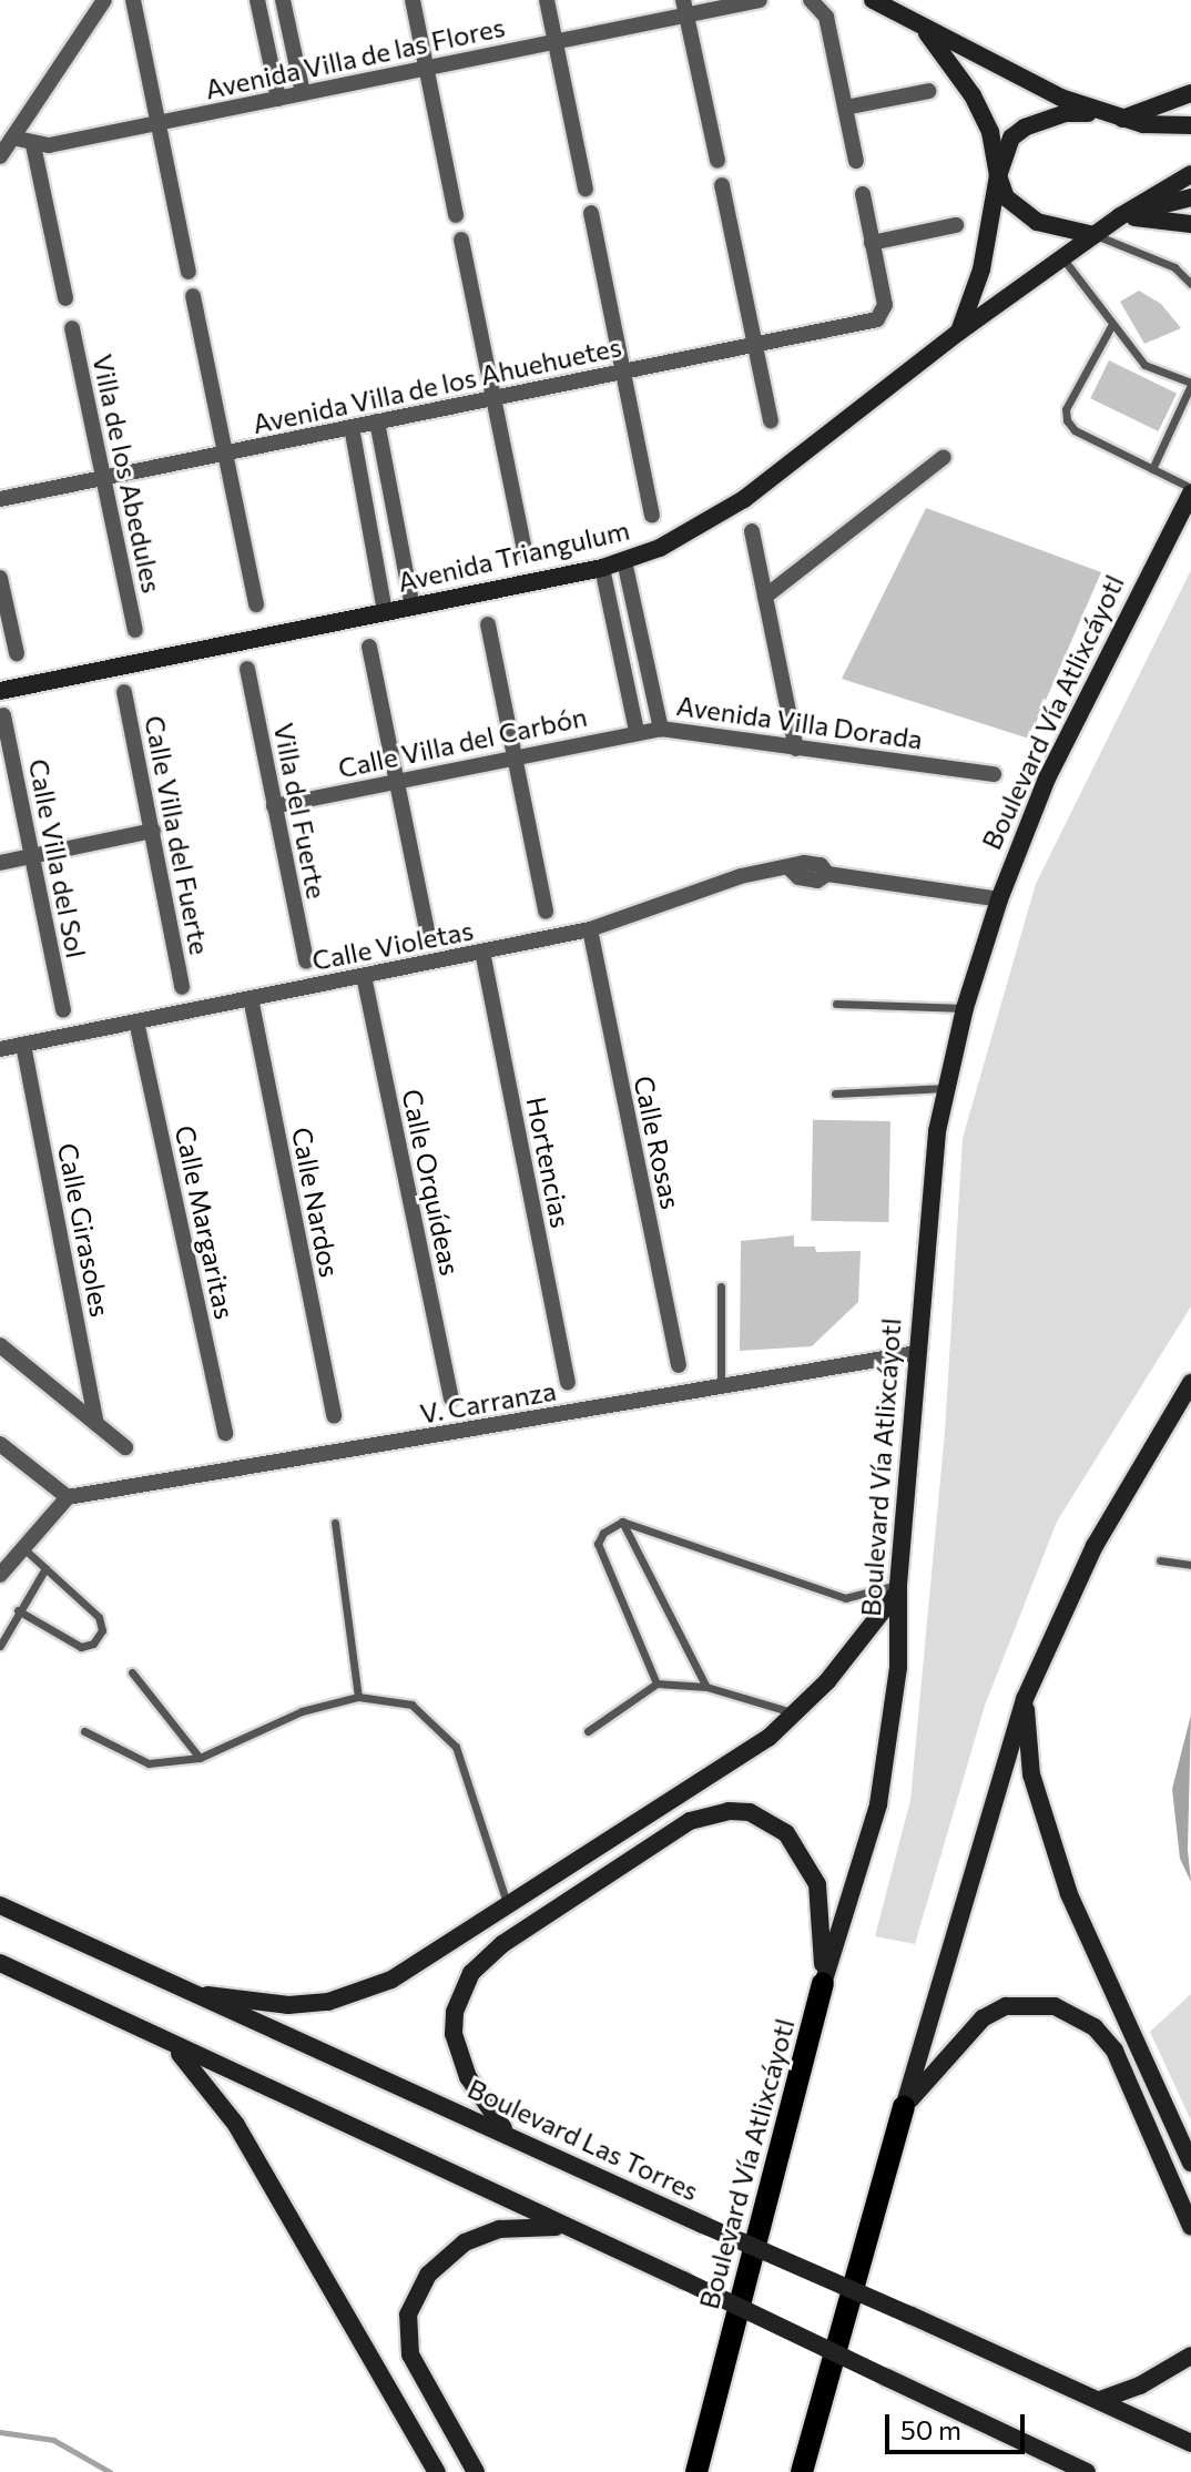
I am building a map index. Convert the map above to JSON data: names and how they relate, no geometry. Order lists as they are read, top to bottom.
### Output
{
  "streets": {
    "main road": ["Avenida Triangulum", "Boulevard Vía Atlixcáyotl", "Boulevard Las Torres"],
    "street": [
      "Avenida Villa de las Flores",
      "Avenida Villa de los Ahuehuetes",
      "Villa de los Abedules",
      "Avenida Villa Dorada",
      "Calle Villa del Carbón",
      "Villa del Fuerte",
      "Calle Villa del Fuerte",
      "Calle Villa del Sol",
      "Calle Violetas",
      "Calle Rosas",
      "Hortencias",
      "Calle Orquídeas",
      "Calle Nardos",
      "Calle Margaritas",
      "Calle Girasoles",
      "V. Carranza"
    ]
  },
  "crossings": [
    ["Avenida Villa de los Ahuehuetes", "Villa de los Abedules"],
    ["Avenida Triangulum", "Avenida Villa Dorada"],
    ["Boulevard Vía Atlixcáyotl", "Calle Violetas"],
    ["Boulevard Vía Atlixcáyotl", "V. Carranza"],
    ["Avenida Villa Dorada", "Calle Villa del Carbón"],
    ["Calle Villa del Carbón", "Villa del Fuerte"],
    ["Calle Violetas", "Calle Rosas"],
    ["Calle Violetas", "Hortencias"],
    ["Calle Violetas", "Calle Orquídeas"],
    ["Calle Violetas", "Calle Nardos"],
    ["Calle Violetas", "Calle Margaritas"],
    ["Calle Violetas", "Calle Girasoles"]
  ],
  "scale_bar": "50 m"
}
